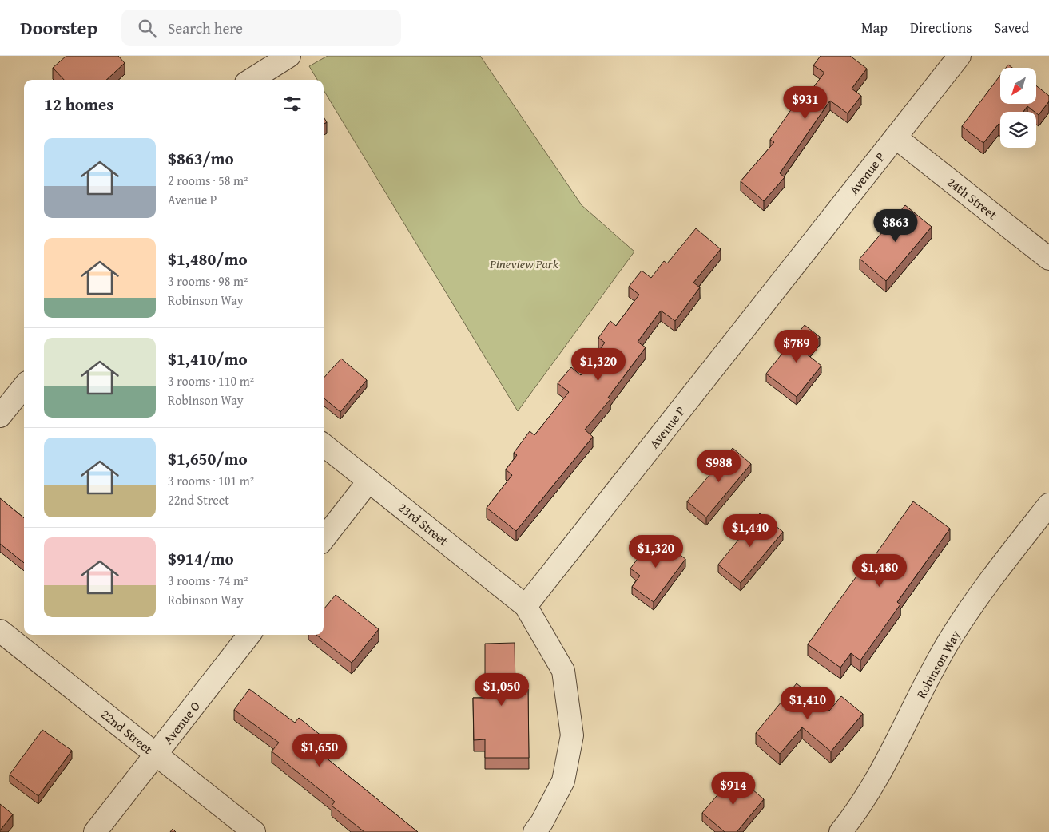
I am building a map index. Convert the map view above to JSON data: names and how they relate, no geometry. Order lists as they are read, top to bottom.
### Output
{
  "streets": {
    "street": [
      "Avenue P",
      "24th Street",
      "23rd Street",
      "Robinson Way",
      "Avenue O",
      "22nd Street"
    ]
  },
  "crossings": [
    ["Avenue P", "24th Street"],
    ["Avenue P", "23rd Street"],
    ["Avenue O", "22nd Street"]
  ],
  "parks": ["Pineview Park"],
  "north": "bottom left",
  "page": {
    "header": "Doorstep",
    "search": "Search here",
    "nav": ["Map", "Directions", "Saved"],
    "heading": "12 homes",
    "price": [
      "$931",
      "$863",
      "$789",
      "$1,320",
      "$988",
      "$1,440",
      "$1,320",
      "$1,480",
      "$1,050",
      "$1,410",
      "$1,650",
      "$914"
    ],
    "list": [
      {
        "name": "$863/mo",
        "note": "2 rooms · 58 m² · Avenue P"
      },
      {
        "name": "$1,480/mo",
        "note": "3 rooms · 98 m² · Robinson Way"
      },
      {
        "name": "$1,410/mo",
        "note": "3 rooms · 110 m² · Robinson Way"
      },
      {
        "name": "$1,650/mo",
        "note": "3 rooms · 101 m² · 22nd Street"
      },
      {
        "name": "$914/mo",
        "note": "3 rooms · 74 m² · Robinson Way"
      }
    ]
  }
}
